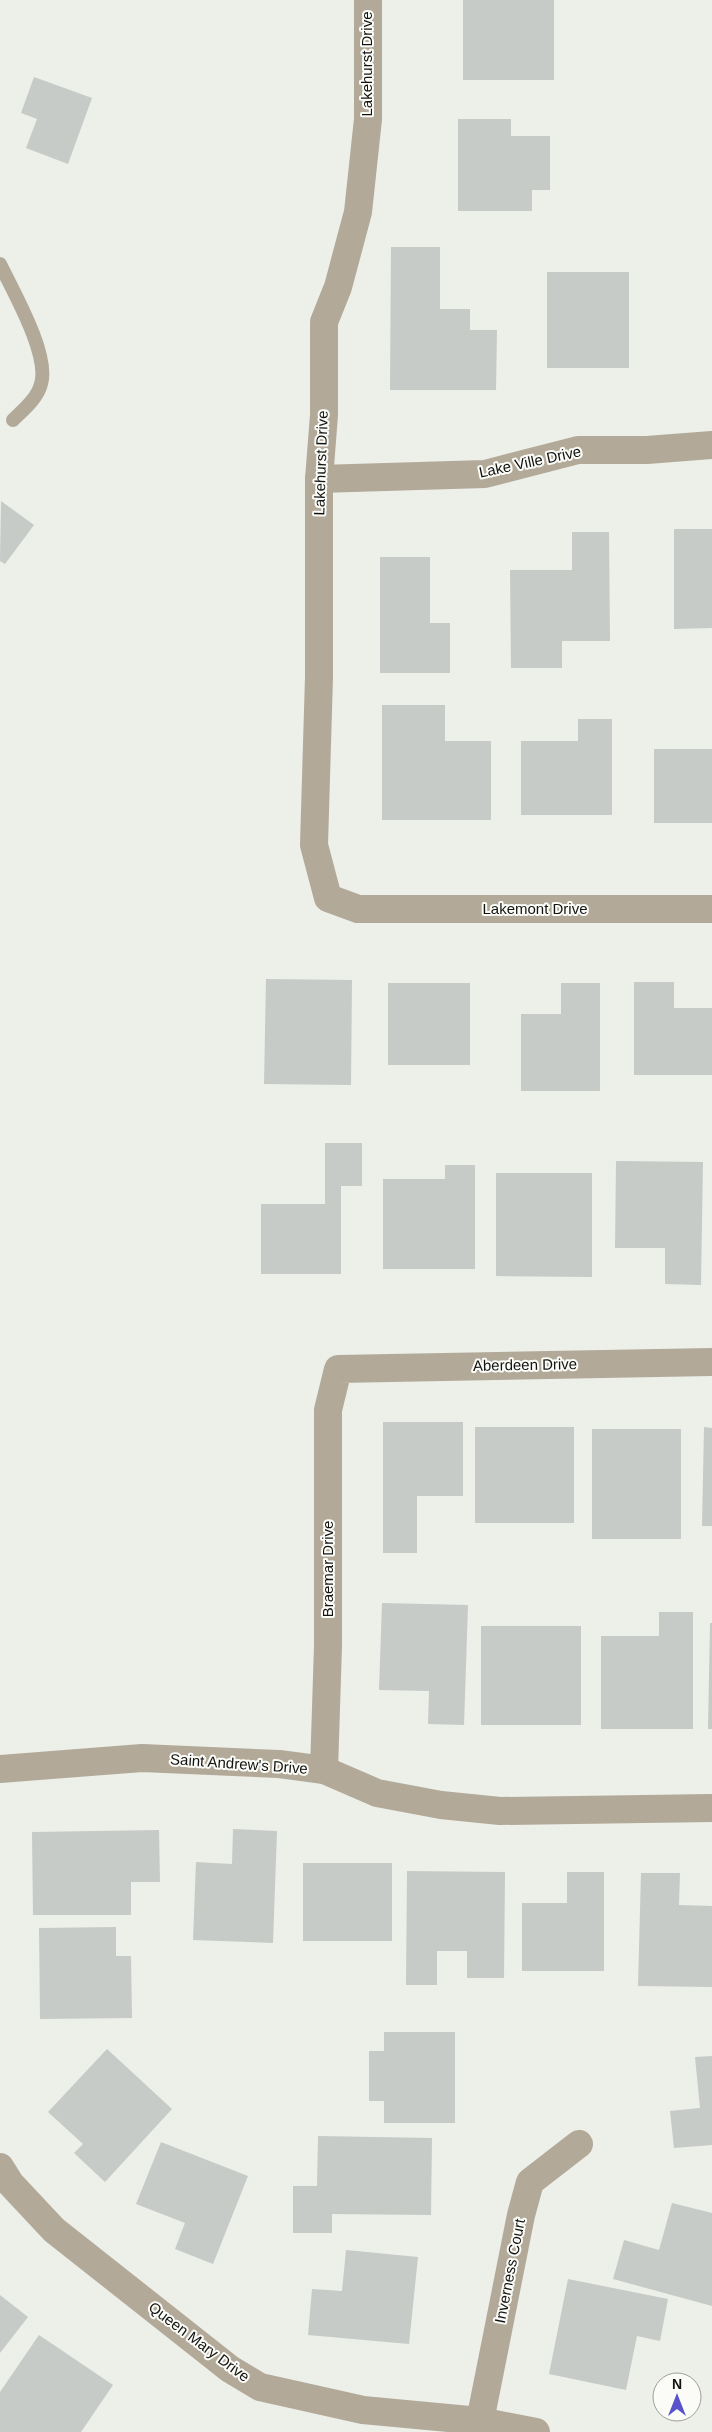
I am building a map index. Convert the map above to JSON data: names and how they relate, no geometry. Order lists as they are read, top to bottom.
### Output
{
  "streets": {
    "street": [
      "Lakehurst Drive",
      "Lake Ville Drive",
      "Lakemont Drive",
      "Aberdeen Drive",
      "Braemar Drive",
      "Saint Andrew's Drive",
      "Inverness Court",
      "Queen Mary Drive"
    ]
  },
  "crossings": [
    ["Lakehurst Drive", "Lake Ville Drive"],
    ["Lakehurst Drive", "Lakemont Drive"],
    ["Aberdeen Drive", "Braemar Drive"],
    ["Braemar Drive", "Saint Andrew's Drive"],
    ["Inverness Court", "Queen Mary Drive"]
  ],
  "north": "top"
}
